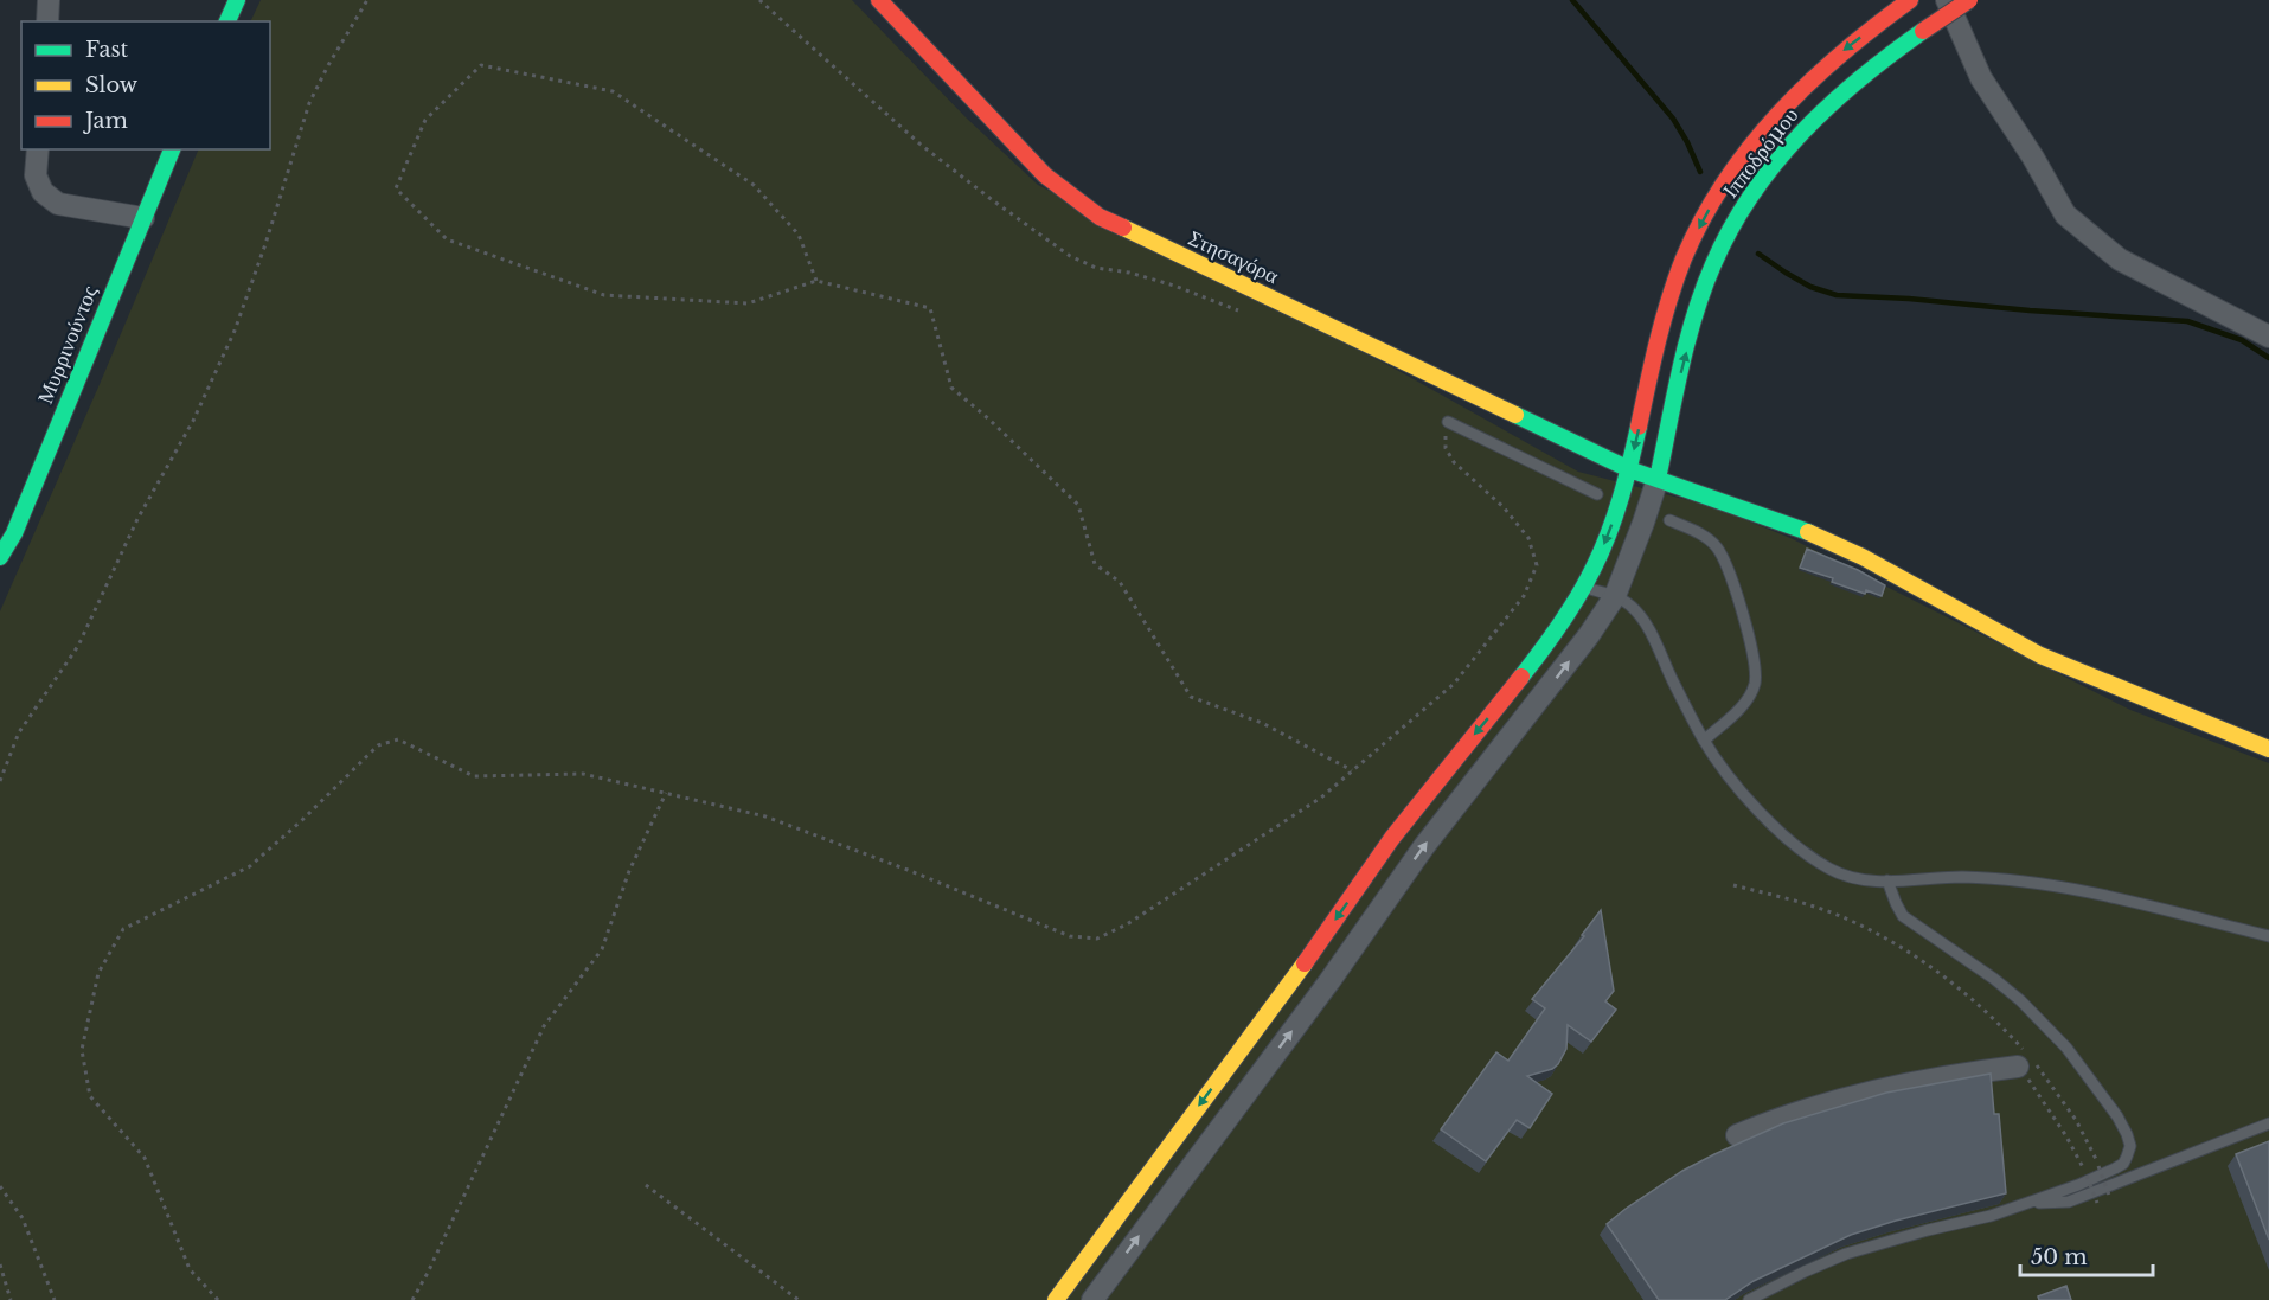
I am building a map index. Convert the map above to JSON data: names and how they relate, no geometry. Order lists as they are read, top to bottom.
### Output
{
  "streets": {
    "street": ["Ιπποδρόμου", "Στησαγόρα", "Μυρρινούντος"]
  },
  "crossings": [
    ["Ιπποδρόμου", "Στησαγόρα"]
  ],
  "legend": ["Fast", "Slow", "Jam"],
  "scale_bar": "50 m"
}
